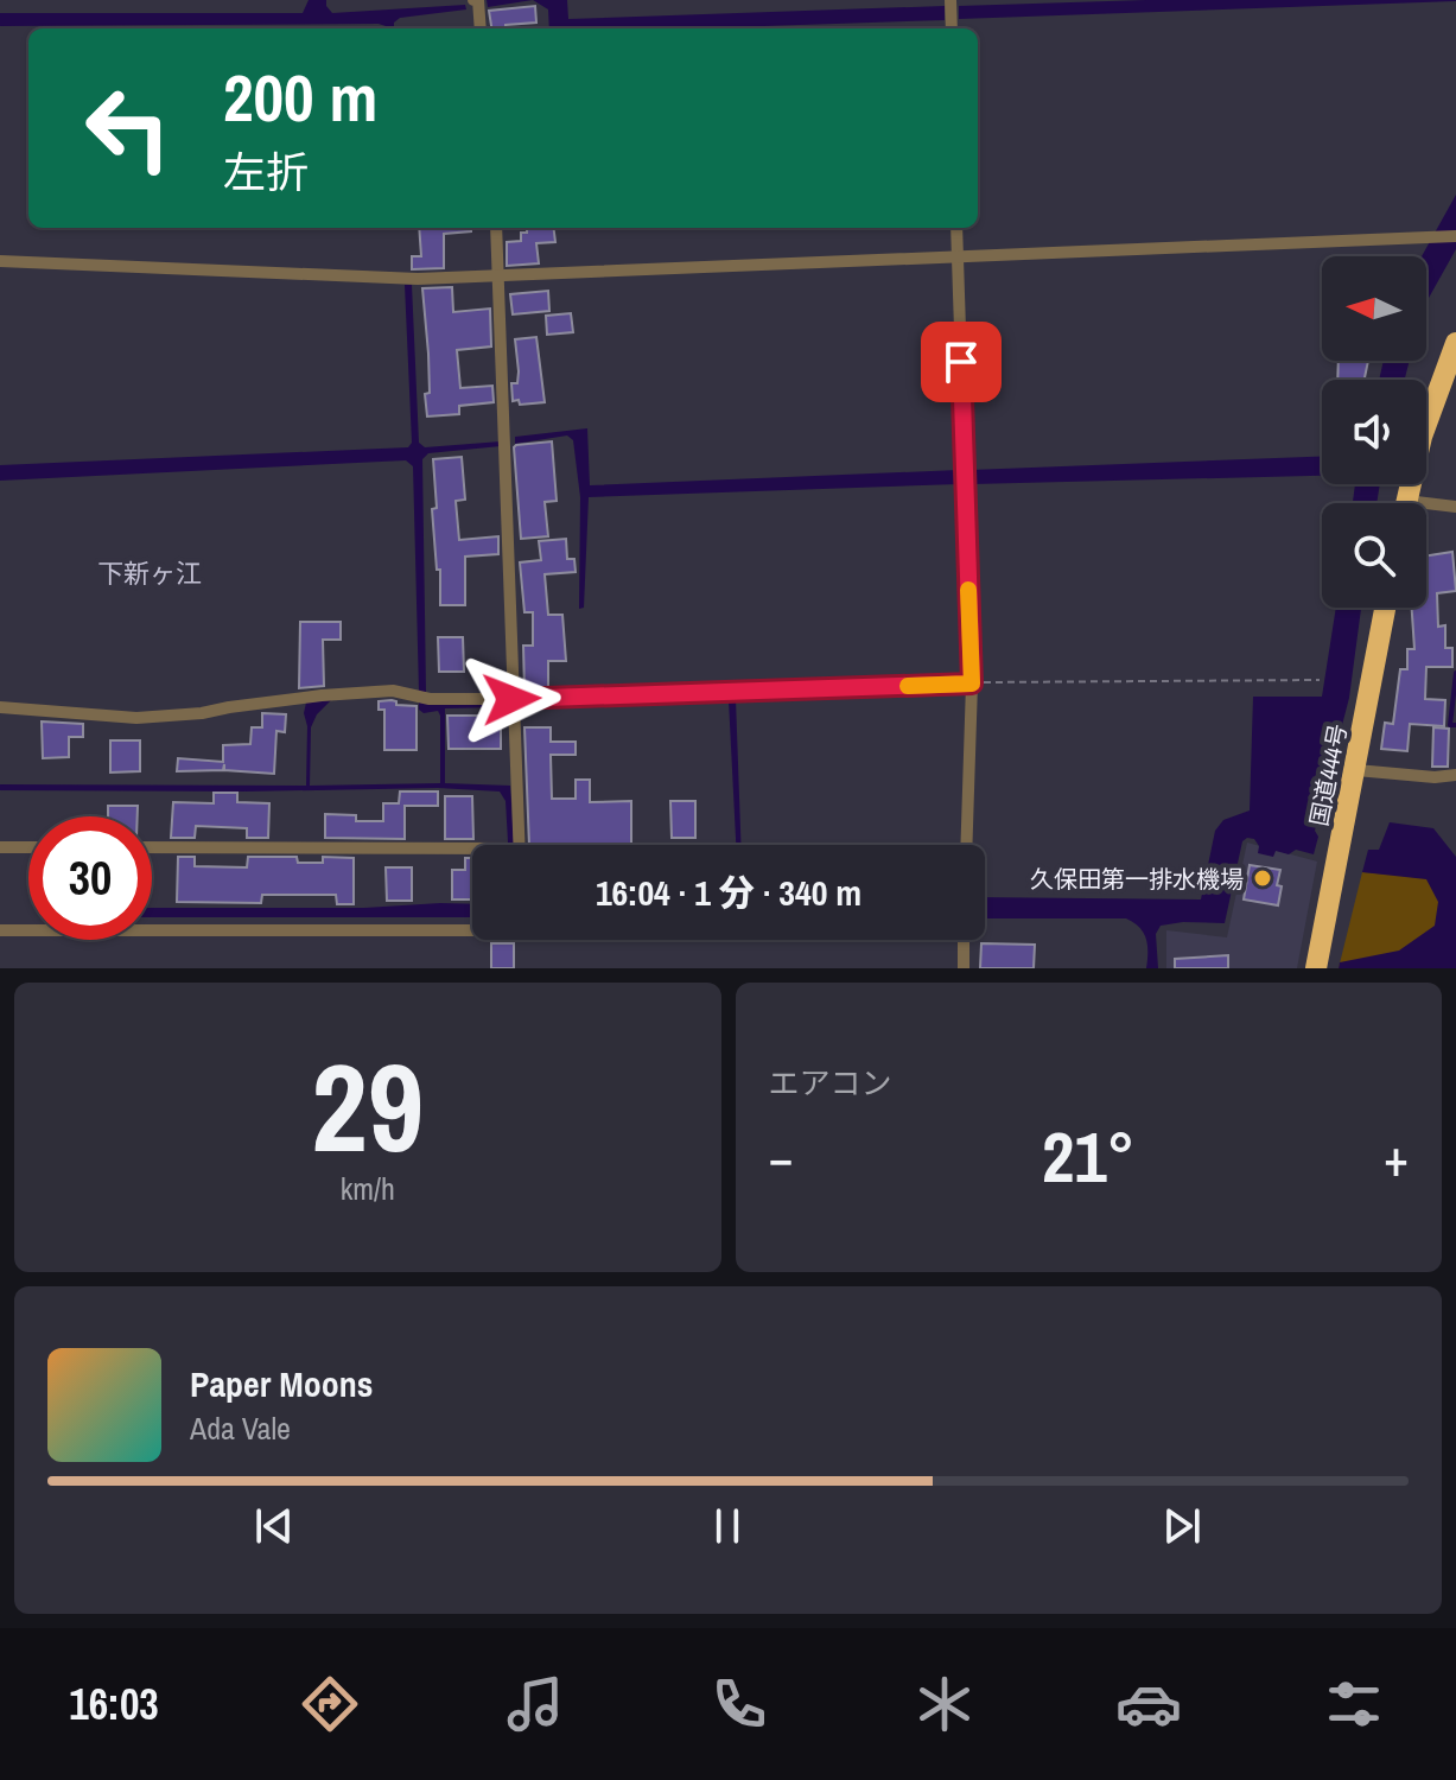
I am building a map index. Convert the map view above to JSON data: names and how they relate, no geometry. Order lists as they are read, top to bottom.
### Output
{
  "streets": {
    "highway": ["国道444号"]
  },
  "districts": ["下新ヶ江"],
  "places": ["久保田第一排水機場"],
  "north": "left",
  "page": {
    "turn": ["200 m", "左折"],
    "limit": "30",
    "trip": "16:04 · 1 分 · 340 m",
    "tile": [
      ["29", "km/h"],
      "エアコン"
    ],
    "heat": ["−", "21°", "+"],
    "song": ["Paper Moons", "Ada Vale"],
    "tabs": "16:03"
  }
}
